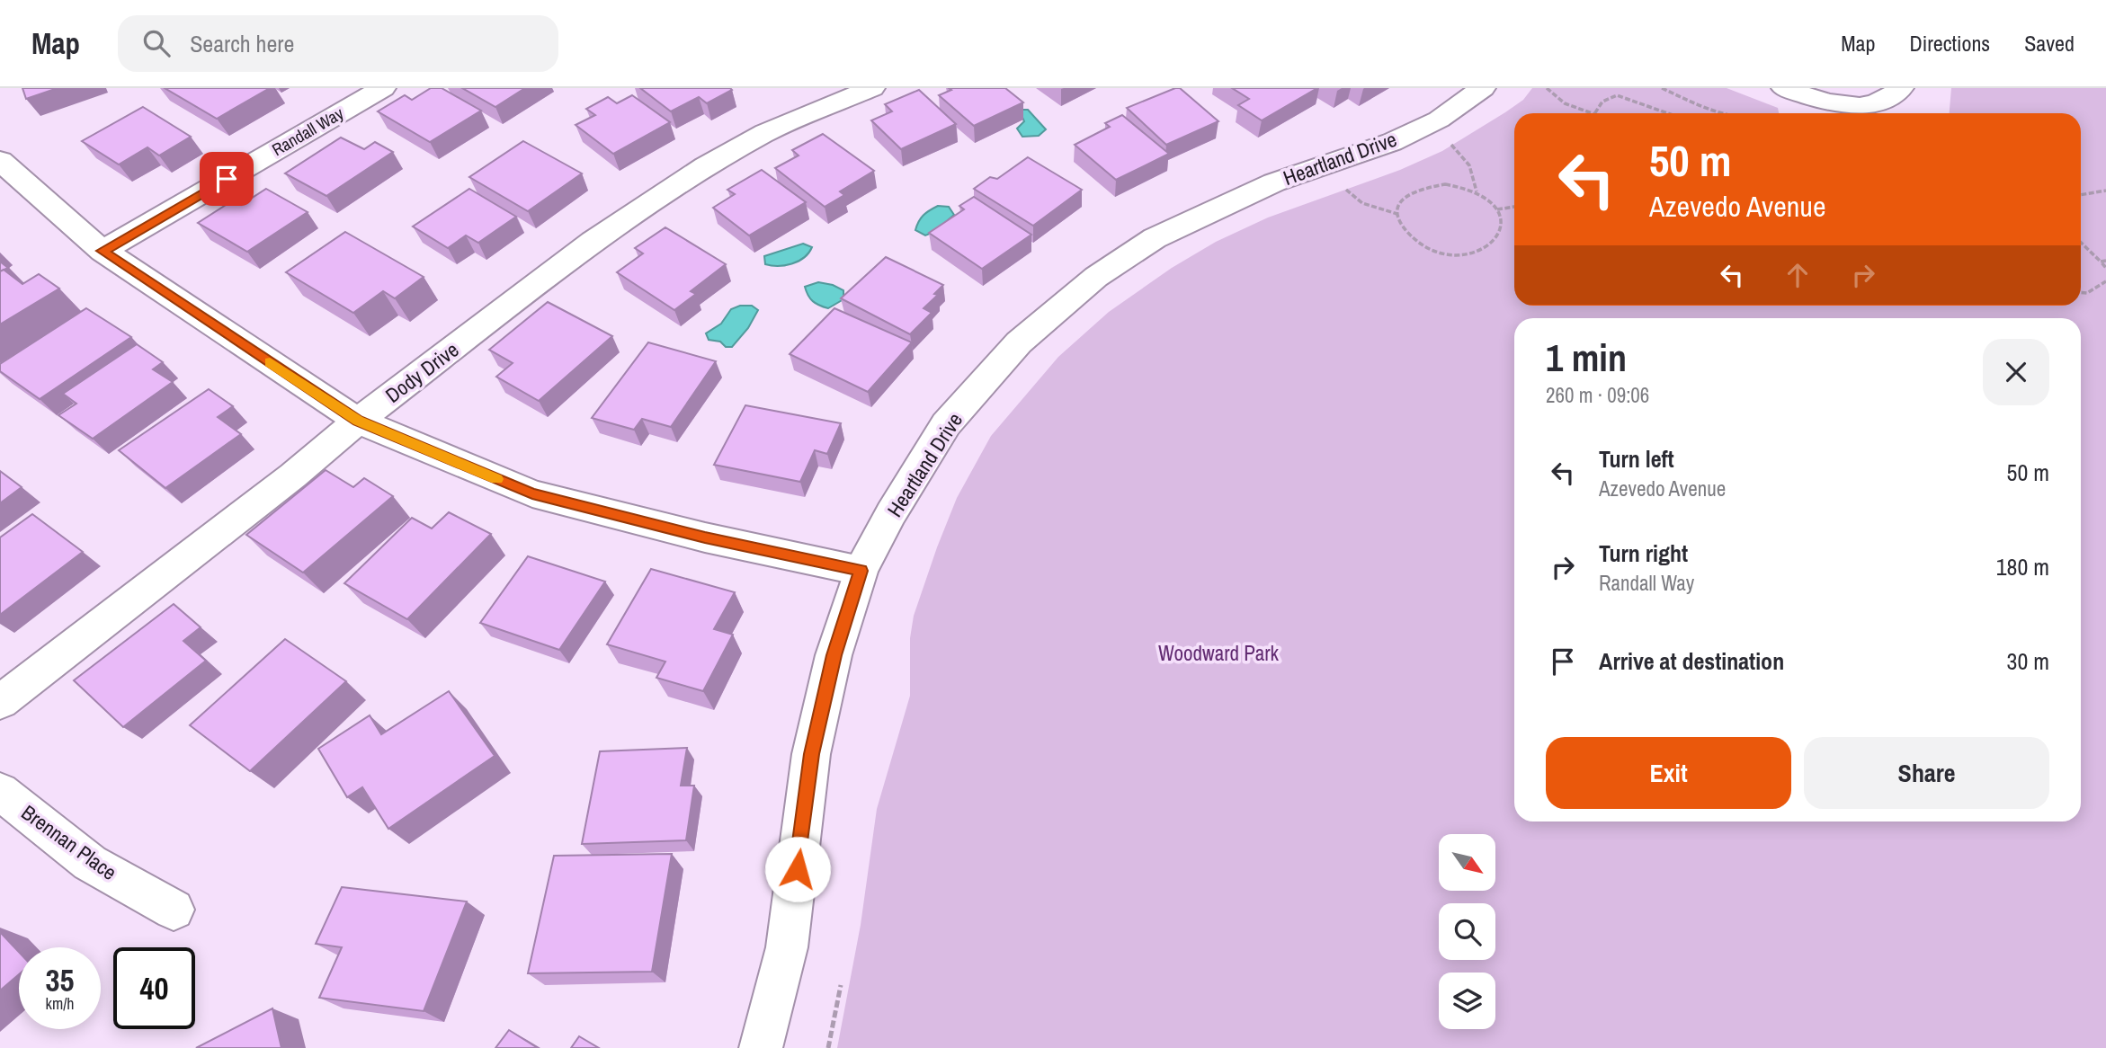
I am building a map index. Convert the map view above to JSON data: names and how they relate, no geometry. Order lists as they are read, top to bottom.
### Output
{
  "streets": {
    "street": [
      "Randall Way",
      "Heartland Drive",
      "Dody Drive",
      "Brennan Place"
    ]
  },
  "parks": ["Woodward Park"],
  "north": "bottom right",
  "page": {
    "header": "Map",
    "search": "Search here",
    "nav": ["Map", "Directions", "Saved"],
    "turn": ["50 m", "Azevedo Avenue"],
    "heading": ["1 min", "260 m · 09:06"],
    "list": [
      {
        "name": "Turn left",
        "note": "Azevedo Avenue",
        "value": "50 m"
      },
      {
        "name": "Turn right",
        "note": "Randall Way",
        "value": "180 m"
      },
      {
        "name": "Arrive at destination",
        "value": "30 m"
      }
    ],
    "buttons": ["Exit", "Share"],
    "speed": "35 km/h",
    "limit": "40"
  }
}
